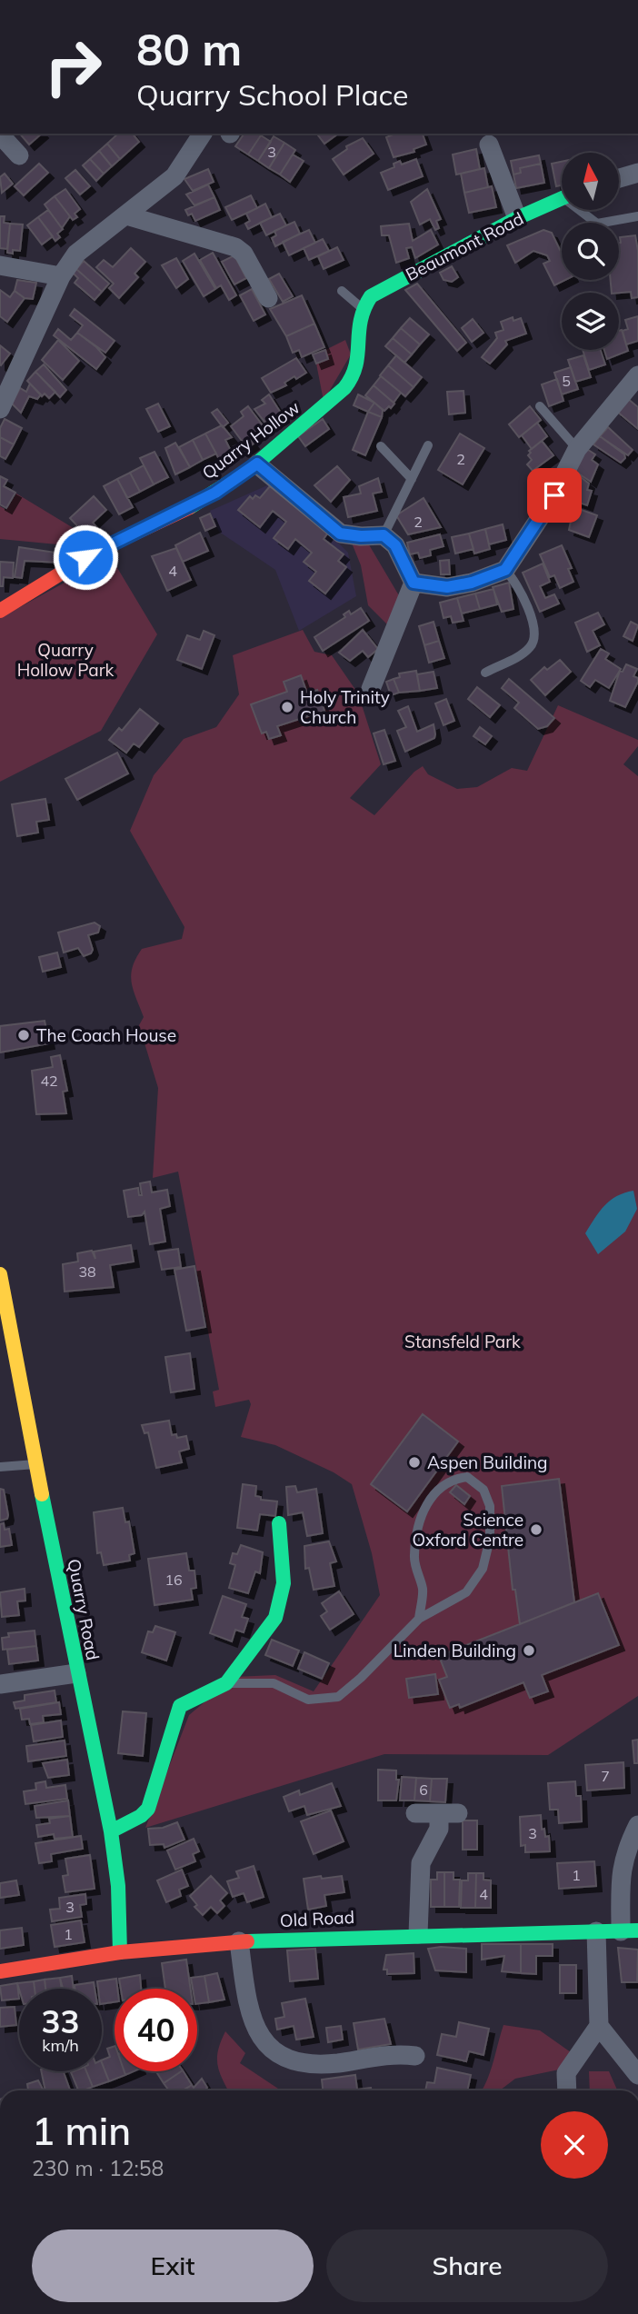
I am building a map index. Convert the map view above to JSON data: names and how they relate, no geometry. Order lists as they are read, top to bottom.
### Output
{
  "streets": {
    "street": [
      "Beaumont Road",
      "Quarry Hollow",
      "Quarry Road",
      "Old Road"
    ]
  },
  "crossings": [
    ["Beaumont Road", "Quarry Hollow"],
    ["Quarry Road", "Old Road"]
  ],
  "parks": ["Quarry Hollow Park", "Stansfeld Park"],
  "places": [
    "Holy Trinity Church",
    "The Coach House",
    "Aspen Building",
    "Science Oxford Centre",
    "Linden Building"
  ],
  "house_numbers": [
    "3",
    "5",
    "2",
    "2",
    "4",
    "42",
    "38",
    "16",
    "7",
    "6",
    "3",
    "1",
    "4",
    "3",
    "1"
  ],
  "north": "top",
  "page": {
    "turn": ["80 m", "Quarry School Place"],
    "speed": "33 km/h",
    "limit": "40",
    "heading": ["1 min", "230 m · 12:58"],
    "buttons": ["Exit", "Share"]
  }
}
